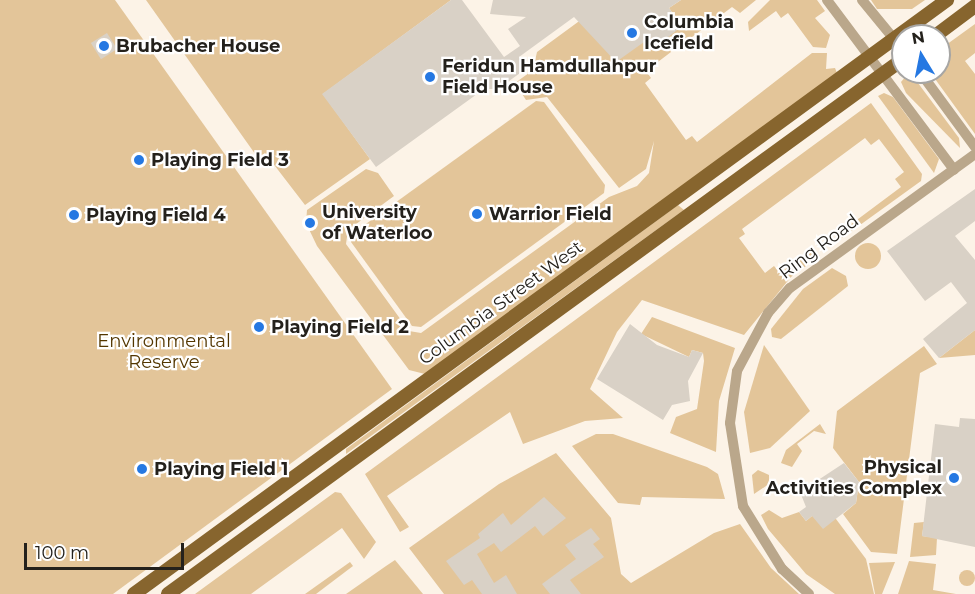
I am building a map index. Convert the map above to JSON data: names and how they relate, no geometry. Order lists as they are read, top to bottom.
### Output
{
  "streets": {
    "main road": ["Columbia Street West"],
    "street": ["Ring Road"]
  },
  "parks": ["Environmental Reserve"],
  "places": [
    "Columbia Icefield",
    "Brubacher House",
    "Feridun Hamdullahpur Field House",
    "Playing Field 3",
    "Warrior Field",
    "Playing Field 4",
    "University of Waterloo",
    "Playing Field 2",
    "Playing Field 1",
    "Physical Activities Complex"
  ],
  "scale_bar": "100 m",
  "north": "top"
}
